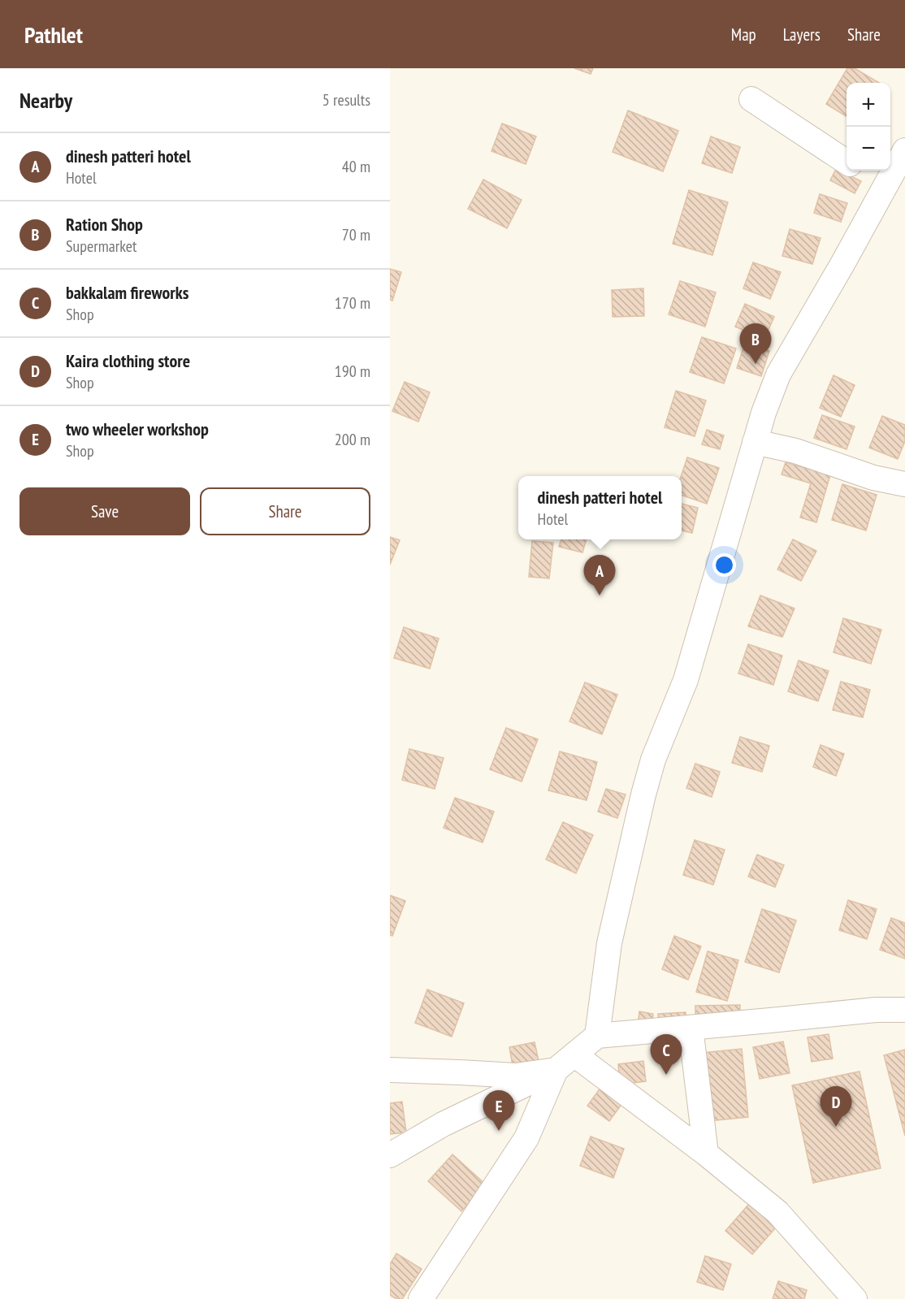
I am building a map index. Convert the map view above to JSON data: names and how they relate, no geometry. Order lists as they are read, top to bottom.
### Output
{
  "page": {
    "header": "Pathlet",
    "nav": ["Map", "Layers", "Share"],
    "heading": ["Nearby", "5 results"],
    "map_buttons": ["+", "−"],
    "list": [
      {
        "mark": "A",
        "name": "dinesh patteri hotel",
        "note": "Hotel",
        "value": "40 m"
      },
      {
        "mark": "B",
        "name": "Ration Shop",
        "note": "Supermarket",
        "value": "70 m"
      },
      {
        "mark": "C",
        "name": "bakkalam fireworks",
        "note": "Shop",
        "value": "170 m"
      },
      {
        "mark": "D",
        "name": "Kaira clothing store",
        "note": "Shop",
        "value": "190 m"
      },
      {
        "mark": "E",
        "name": "two wheeler workshop",
        "note": "Shop",
        "value": "200 m"
      }
    ],
    "pins": [
      "B",
      "A",
      "C",
      "D",
      "E"
    ],
    "buttons": ["Save", "Share"],
    "popup": ["dinesh patteri hotel", "Hotel"]
  }
}
